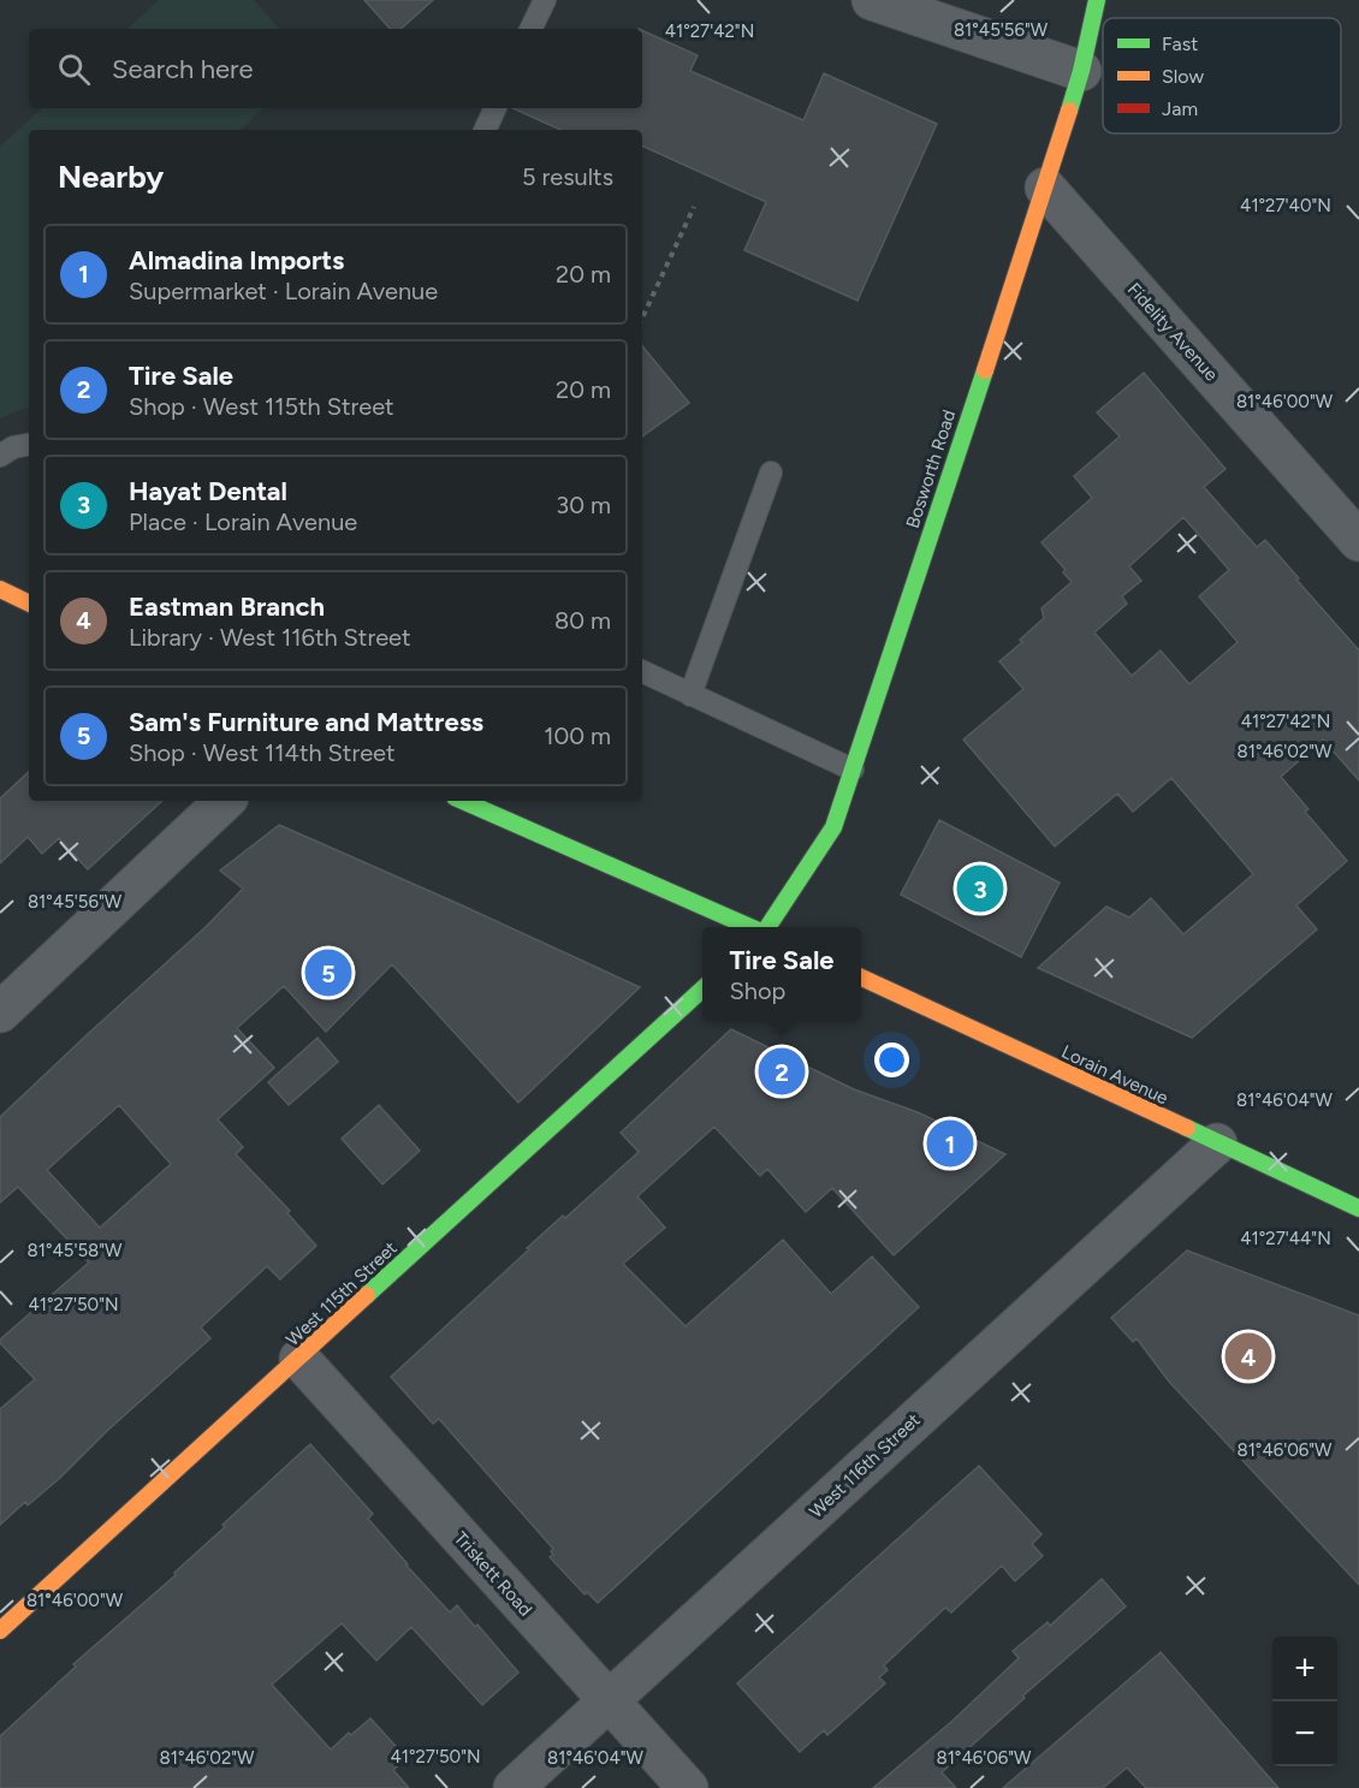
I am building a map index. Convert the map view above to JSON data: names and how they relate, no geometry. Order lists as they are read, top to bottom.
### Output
{
  "streets": {
    "street": [
      "Fidelity Avenue",
      "Bosworth Road",
      "Lorain Avenue",
      "West 115th Street",
      "West 116th Street",
      "Triskett Road"
    ]
  },
  "crossings": [
    ["Fidelity Avenue", "Bosworth Road"],
    ["Lorain Avenue", "West 116th Street"],
    ["West 115th Street", "Triskett Road"],
    ["West 116th Street", "Triskett Road"]
  ],
  "legend": ["Fast", "Slow", "Jam"],
  "page": {
    "search": "Search here",
    "heading": ["Nearby", "5 results"],
    "list": [
      {
        "mark": "1",
        "name": "Almadina Imports",
        "note": "Supermarket · Lorain Avenue",
        "value": "20 m"
      },
      {
        "mark": "2",
        "name": "Tire Sale",
        "note": "Shop · West 115th Street",
        "value": "20 m"
      },
      {
        "mark": "3",
        "name": "Hayat Dental",
        "note": "Place · Lorain Avenue",
        "value": "30 m"
      },
      {
        "mark": "4",
        "name": "Eastman Branch",
        "note": "Library · West 116th Street",
        "value": "80 m"
      },
      {
        "mark": "5",
        "name": "Sam's Furniture and Mattress",
        "note": "Shop · West 114th Street",
        "value": "100 m"
      }
    ],
    "pins": [
      "3",
      "5",
      "2",
      "1",
      "4"
    ],
    "popup": ["Tire Sale", "Shop"],
    "map_buttons": ["+", "−"]
  },
  "coordinates": [
    "81°45'56\"W",
    "41°27'42\"N",
    "41°27'40\"N",
    "81°46'00\"W",
    "81°46'02\"W",
    "81°46'04\"W",
    "41°27'44\"N",
    "81°45'58\"W",
    "41°27'50\"N",
    "81°46'06\"W"
  ]
}
